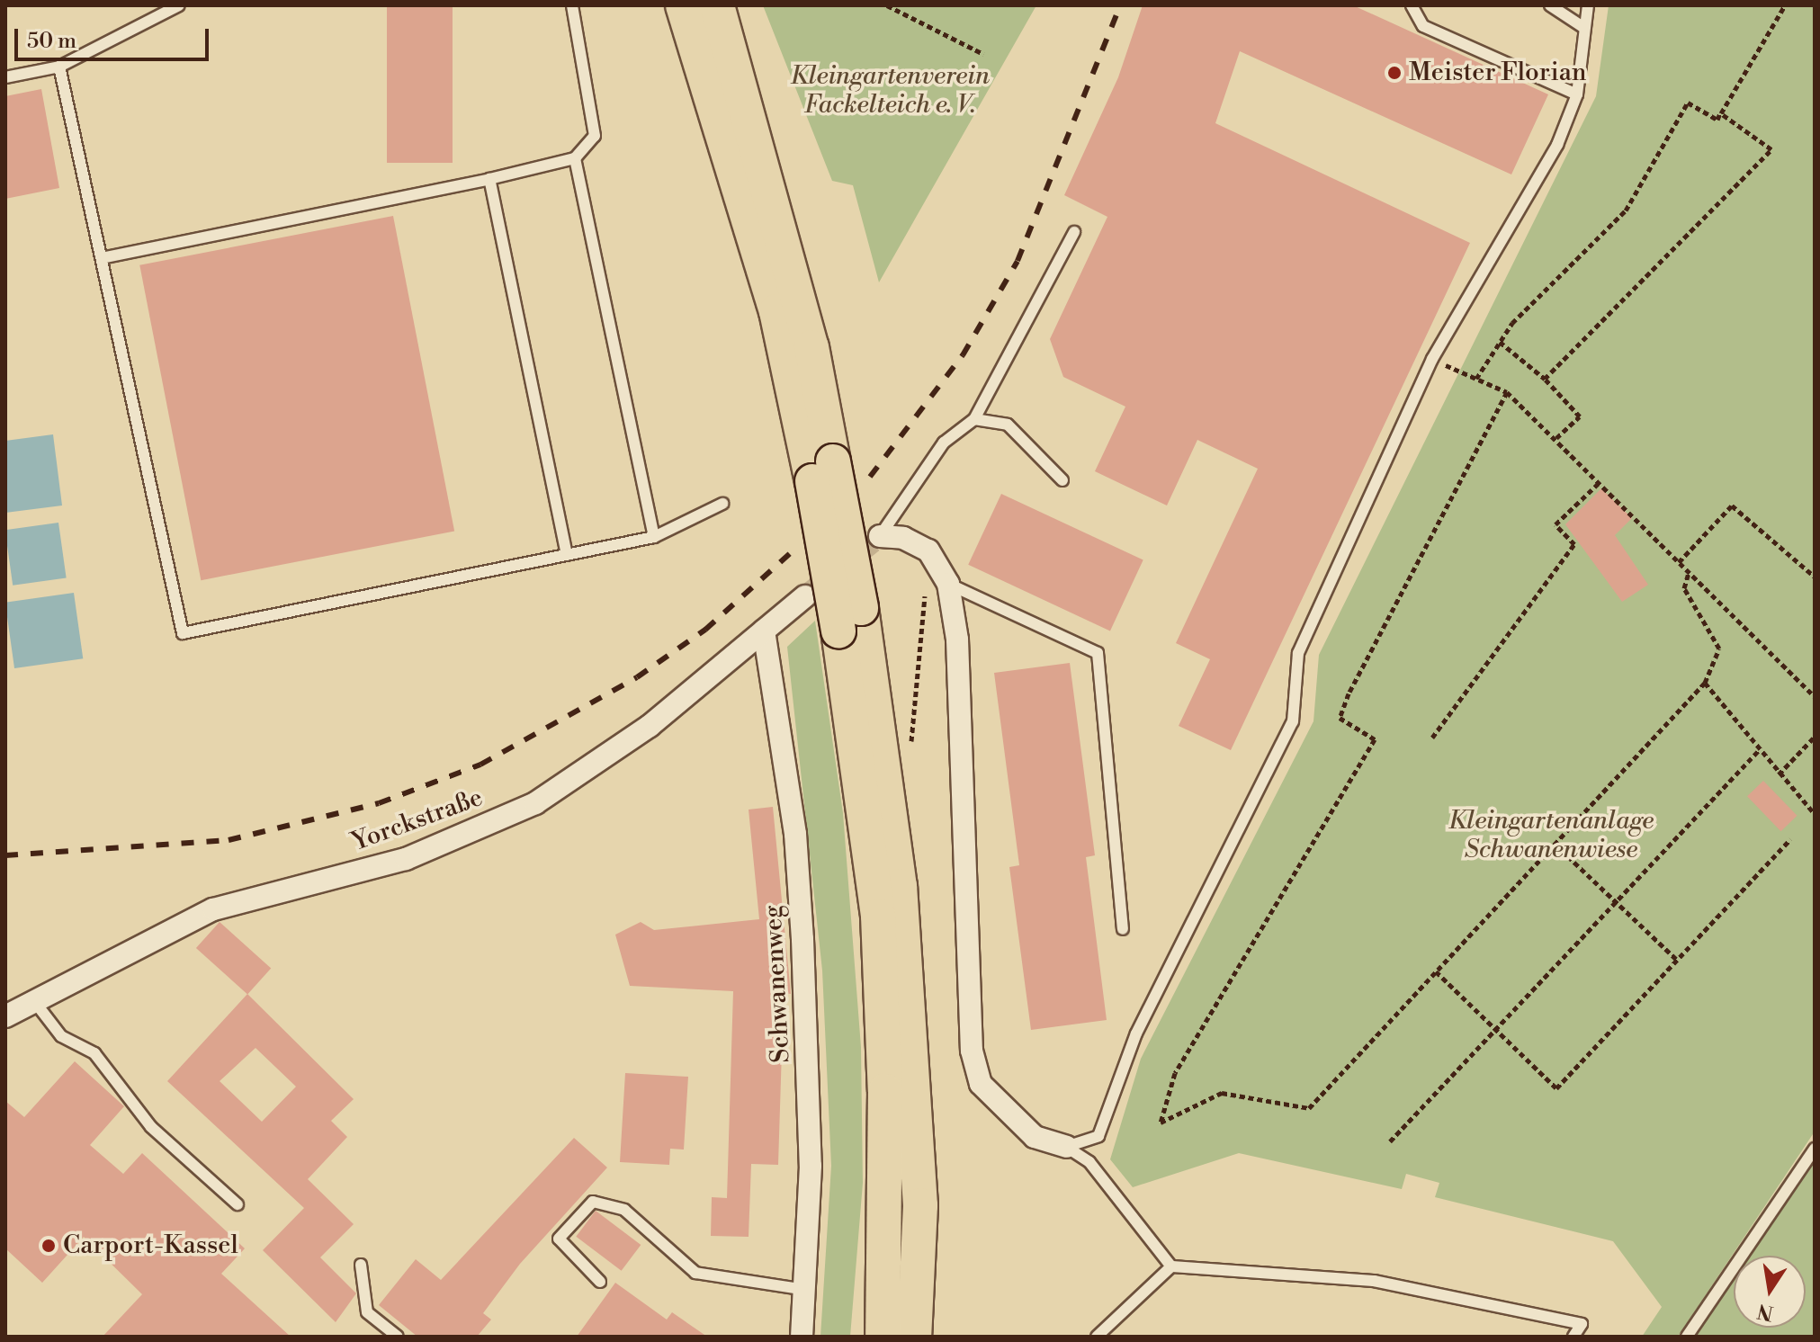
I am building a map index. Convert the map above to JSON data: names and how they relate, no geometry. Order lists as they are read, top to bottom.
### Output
{
  "streets": {
    "street": ["Yorckstraße", "Schwanenweg"]
  },
  "crossings": [
    ["Yorckstraße", "Schwanenweg"]
  ],
  "parks": ["Kleingartenverein Fackelteich e. V.", "Kleingartenanlage Schwanenwiese"],
  "places": ["Meister Florian", "Carport-Kassel"],
  "scale_bar": "50 m",
  "north": "bottom"
}
